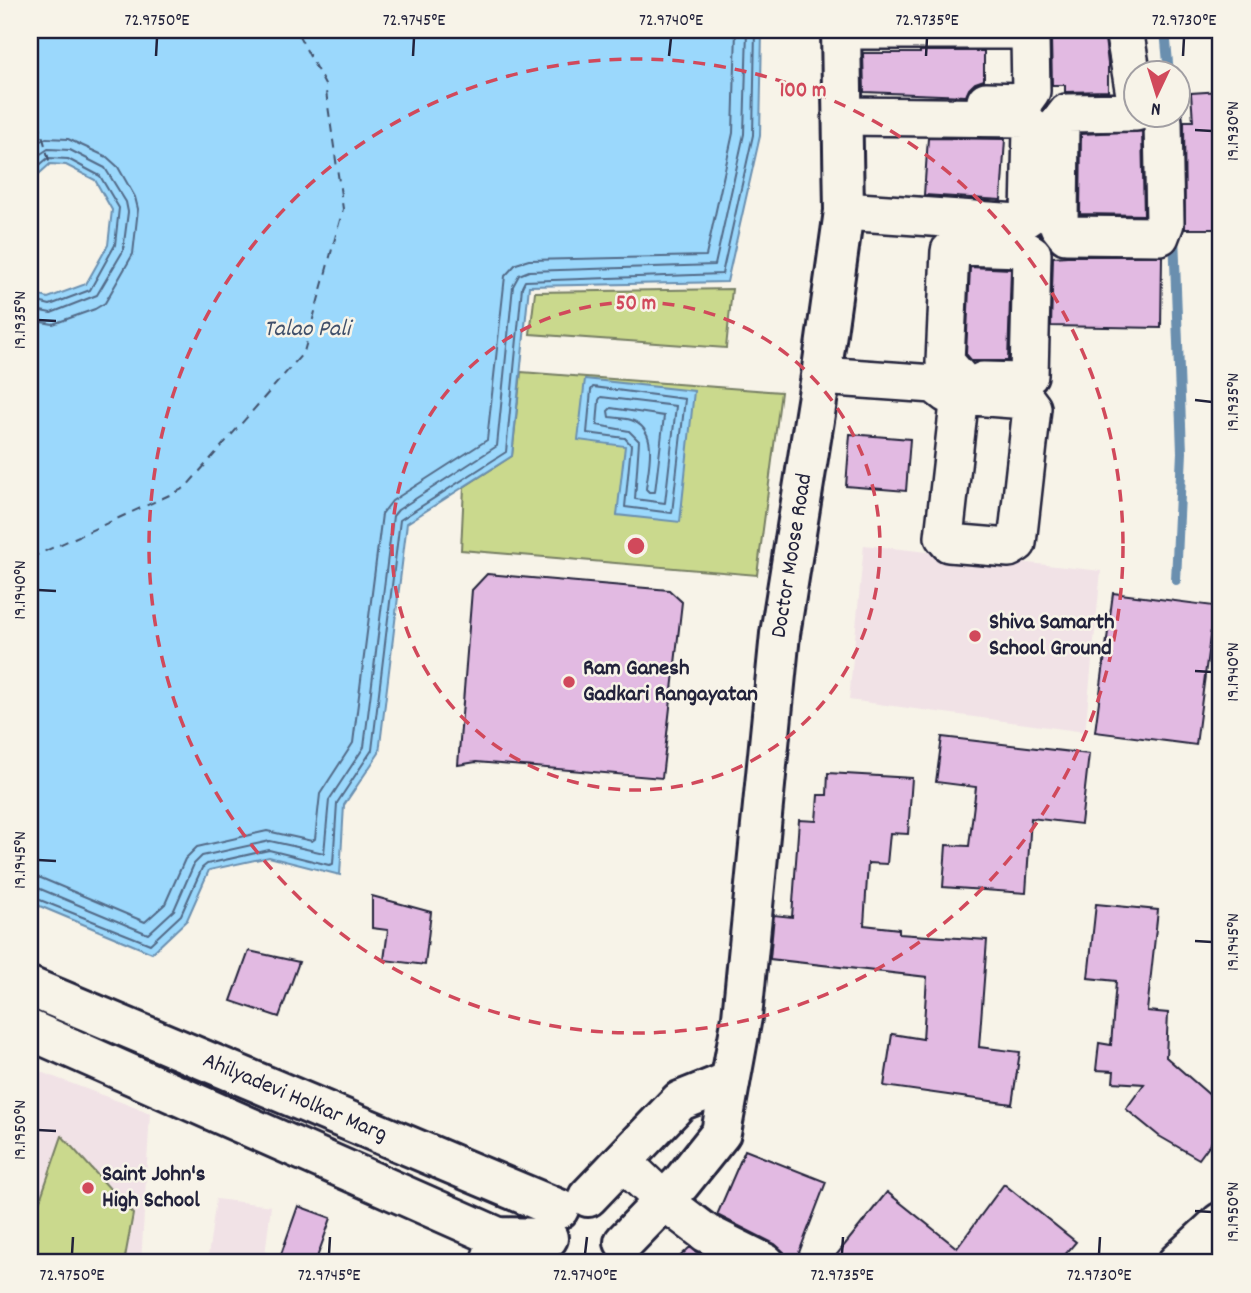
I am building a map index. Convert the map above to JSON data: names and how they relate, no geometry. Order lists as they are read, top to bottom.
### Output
{
  "streets": {
    "main road": ["Doctor Moose Road", "Ahilyadevi Holkar Marg"]
  },
  "water": ["Talao Pali"],
  "places": ["Shiva Samarth School Ground", "Ram Ganesh Gadkari Rangayatan", "Saint John's High School"],
  "north": "bottom",
  "coordinates": [
    "72.9750°E",
    "72.9745°E",
    "72.9740°E",
    "72.9735°E",
    "72.9730°E",
    "19.1930°N",
    "19.1935°N",
    "19.1940°N",
    "19.1945°N",
    "19.1950°N"
  ],
  "rings": ["100 m", "50 m"]
}
